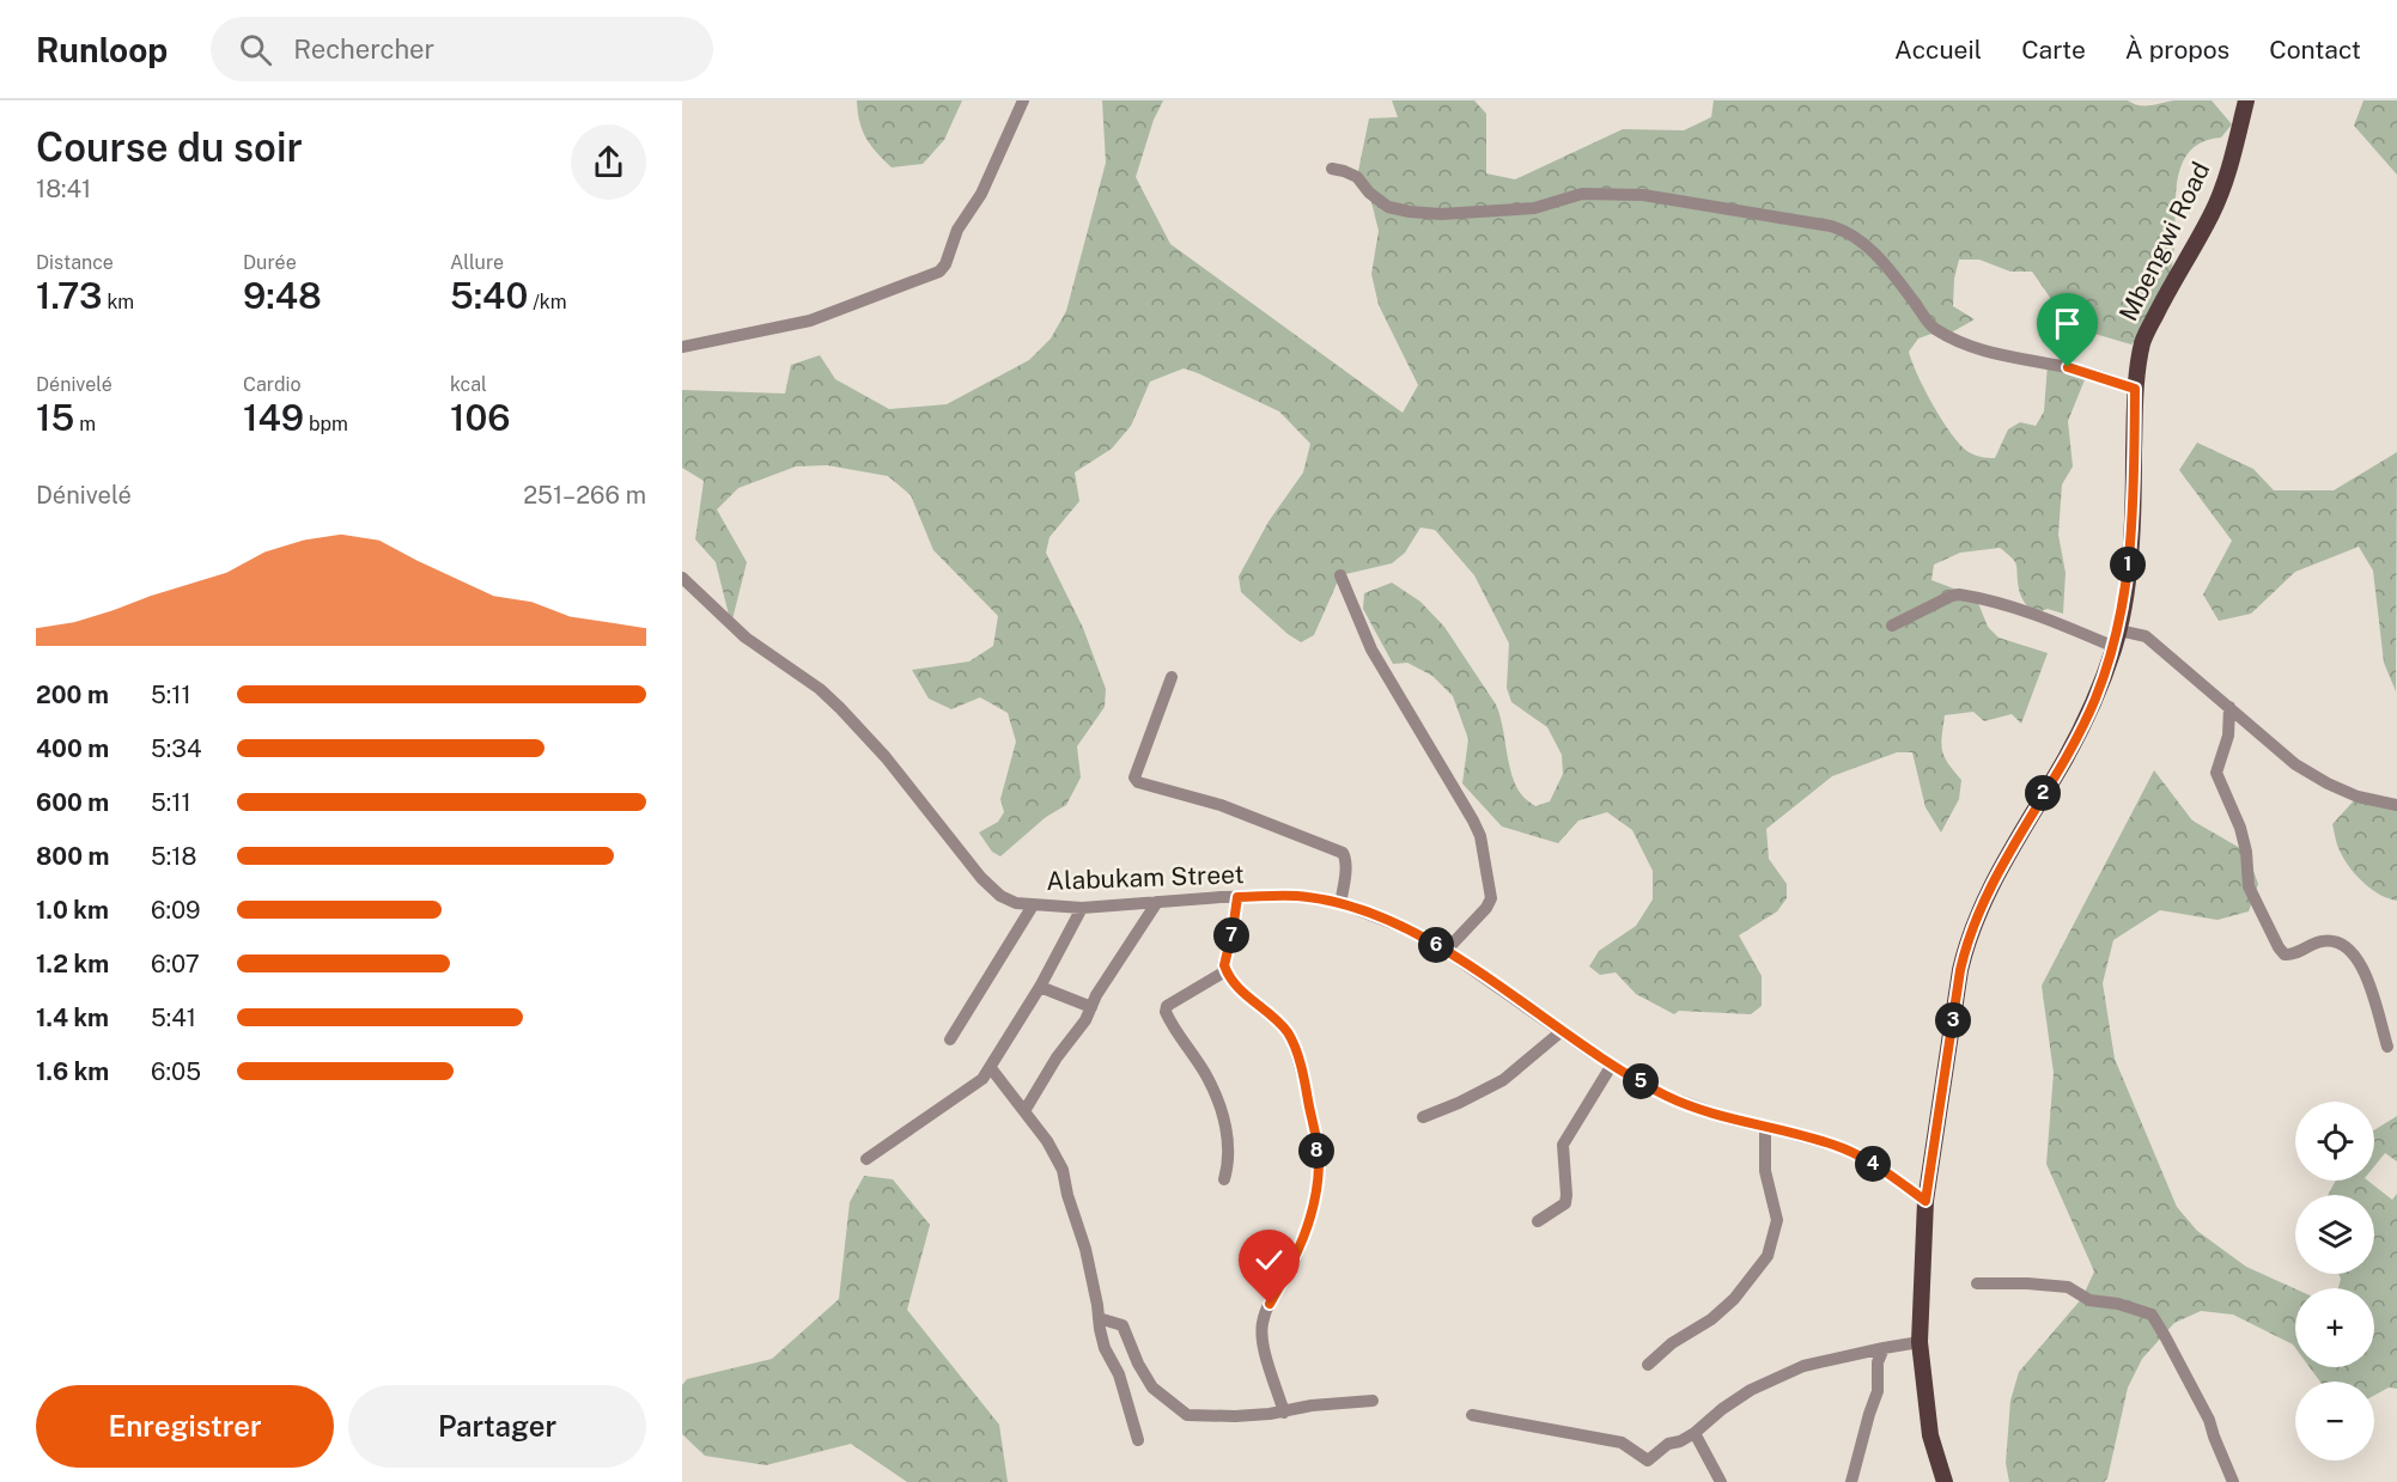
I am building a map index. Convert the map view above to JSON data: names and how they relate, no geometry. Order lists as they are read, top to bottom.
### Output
{
  "streets": {
    "main road": ["Mbengwi Road"],
    "street": ["Alabukam Street"]
  },
  "crossings": [
    ["Mbengwi Road", "Alabukam Street"]
  ],
  "page": {
    "header": "Runloop",
    "search": "Rechercher",
    "nav": [
      "Accueil",
      "Carte",
      "À propos",
      "Contact"
    ],
    "heading": ["Course du soir", "18:41"],
    "stats": [
      ["Distance", "1.73 km"],
      ["Durée", "9:48"],
      ["Allure", "5:40 /km"],
      ["Dénivelé", "15 m"],
      ["Cardio", "149 bpm"],
      ["kcal", "106"]
    ],
    "chart": ["Dénivelé", "251–266 m"],
    "pins": [
      "1",
      "2",
      "7",
      "6",
      "3",
      "5",
      "8",
      "4"
    ],
    "list": [
      {
        "name": "200 m",
        "note": "5:11"
      },
      {
        "name": "400 m",
        "note": "5:34"
      },
      {
        "name": "600 m",
        "note": "5:11"
      },
      {
        "name": "800 m",
        "note": "5:18"
      },
      {
        "name": "1.0 km",
        "note": "6:09"
      },
      {
        "name": "1.2 km",
        "note": "6:07"
      },
      {
        "name": "1.4 km",
        "note": "5:41"
      },
      {
        "name": "1.6 km",
        "note": "6:05"
      }
    ],
    "map_buttons": ["+", "−"],
    "buttons": ["Enregistrer", "Partager"]
  }
}
